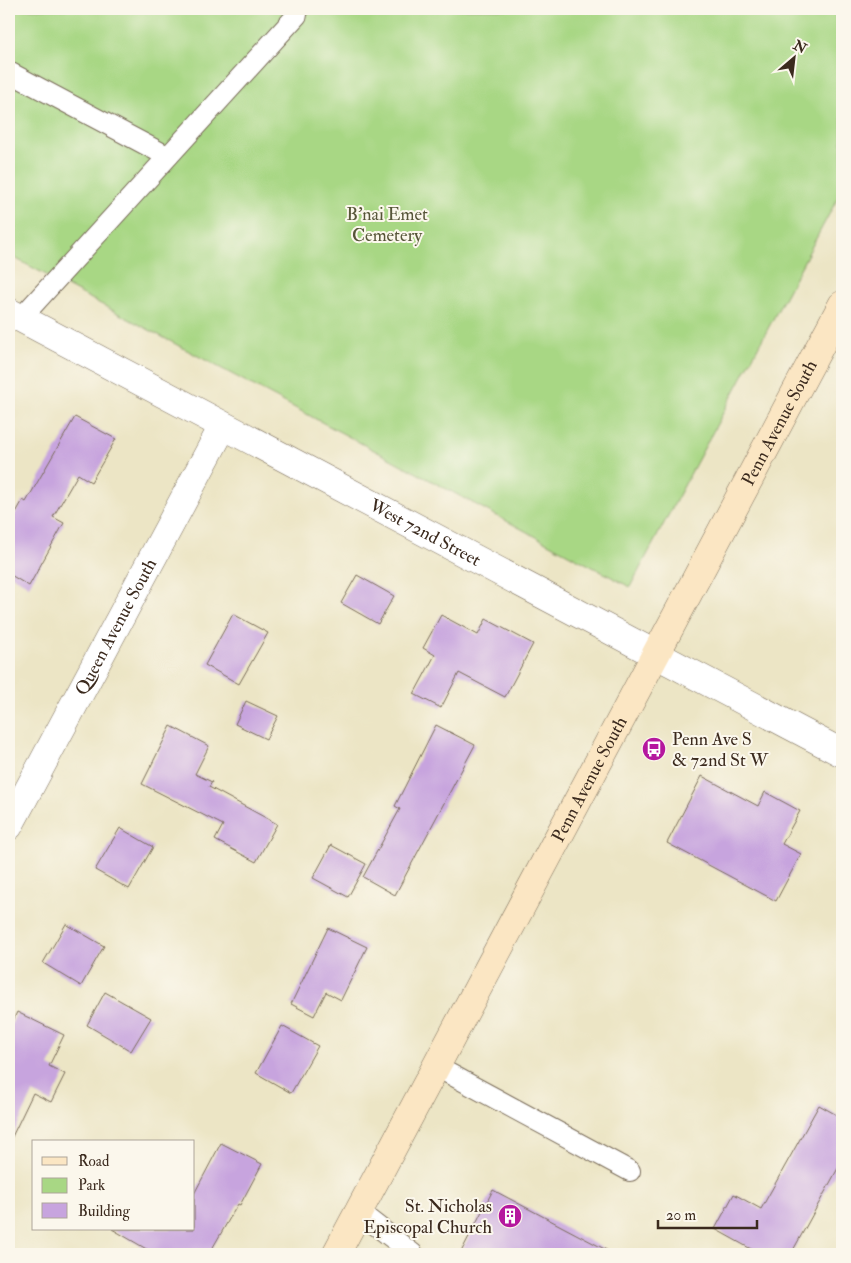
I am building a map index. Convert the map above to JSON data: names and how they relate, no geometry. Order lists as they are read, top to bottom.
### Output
{
  "streets": {
    "main road": ["Penn Avenue South"],
    "street": ["West 72nd Street", "Queen Avenue South"]
  },
  "crossings": [
    ["Penn Avenue South", "West 72nd Street"],
    ["West 72nd Street", "Queen Avenue South"]
  ],
  "parks": ["B'nai Emet Cemetery"],
  "places": {
    "bus stop": ["Penn Ave S & 72nd St W"],
    "building": ["St. Nicholas Episcopal Church"]
  },
  "legend": ["Road", "Park", "Building"],
  "scale_bar": "20 m",
  "north": "top right"
}
